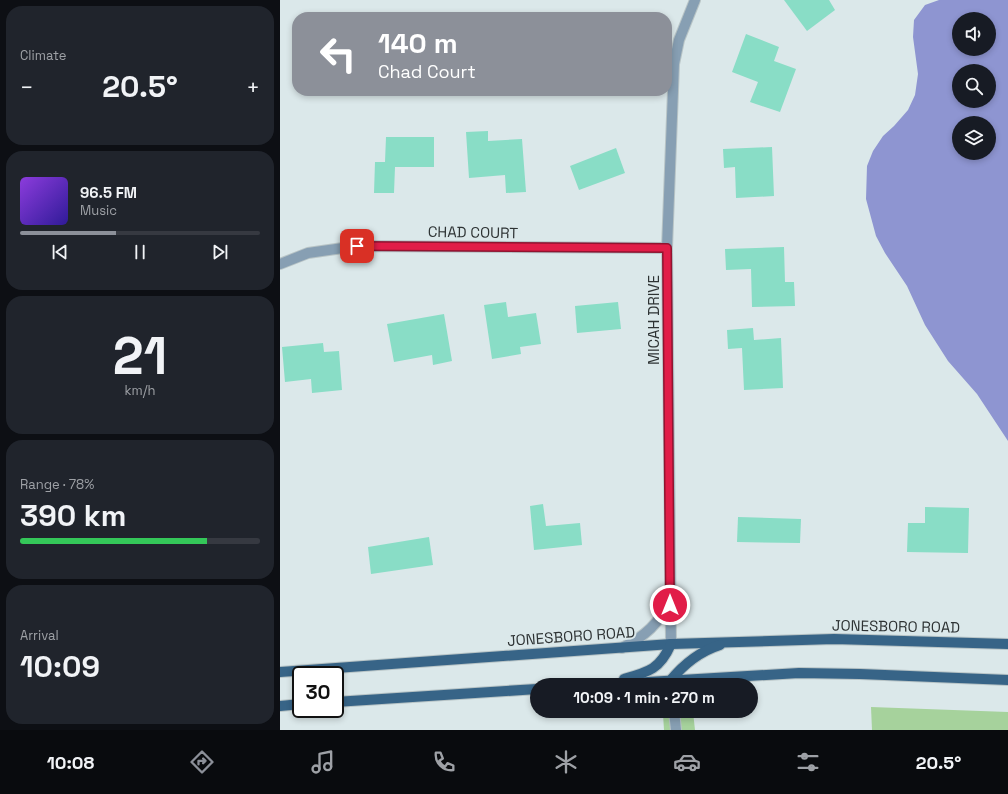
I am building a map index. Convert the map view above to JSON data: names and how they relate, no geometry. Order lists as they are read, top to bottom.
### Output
{
  "streets": {
    "main road": ["JONESBORO ROAD"],
    "street": ["CHAD COURT", "MICAH DRIVE"]
  },
  "crossings": [
    ["CHAD COURT", "MICAH DRIVE"],
    ["MICAH DRIVE", "JONESBORO ROAD"]
  ],
  "page": {
    "tile": [
      "Climate",
      ["21", "km/h"],
      ["Range · 78%", "390 km"],
      ["Arrival", "10:09"]
    ],
    "turn": ["140 m", "Chad Court"],
    "heat": ["−", "20.5°", "+"],
    "song": ["96.5 FM", "Music"],
    "limit": "30",
    "trip": "10:09 · 1 min · 270 m",
    "tabs": ["10:08", "20.5°"]
  }
}
